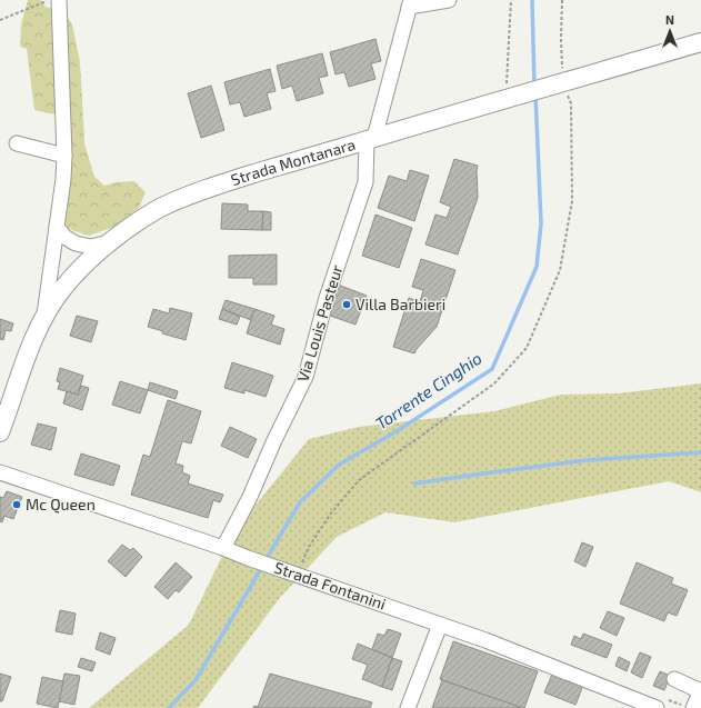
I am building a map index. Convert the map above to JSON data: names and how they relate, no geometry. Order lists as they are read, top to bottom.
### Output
{
  "streets": {
    "main road": ["Strada Montanara"],
    "street": ["Via Louis Pasteur", "Strada Fontanini"]
  },
  "crossings": [
    ["Strada Montanara", "Via Louis Pasteur"],
    ["Via Louis Pasteur", "Strada Fontanini"]
  ],
  "water": ["Torrente Cinghio"],
  "places": ["Villa Barbieri", "Mc Queen"],
  "north": "top"
}
